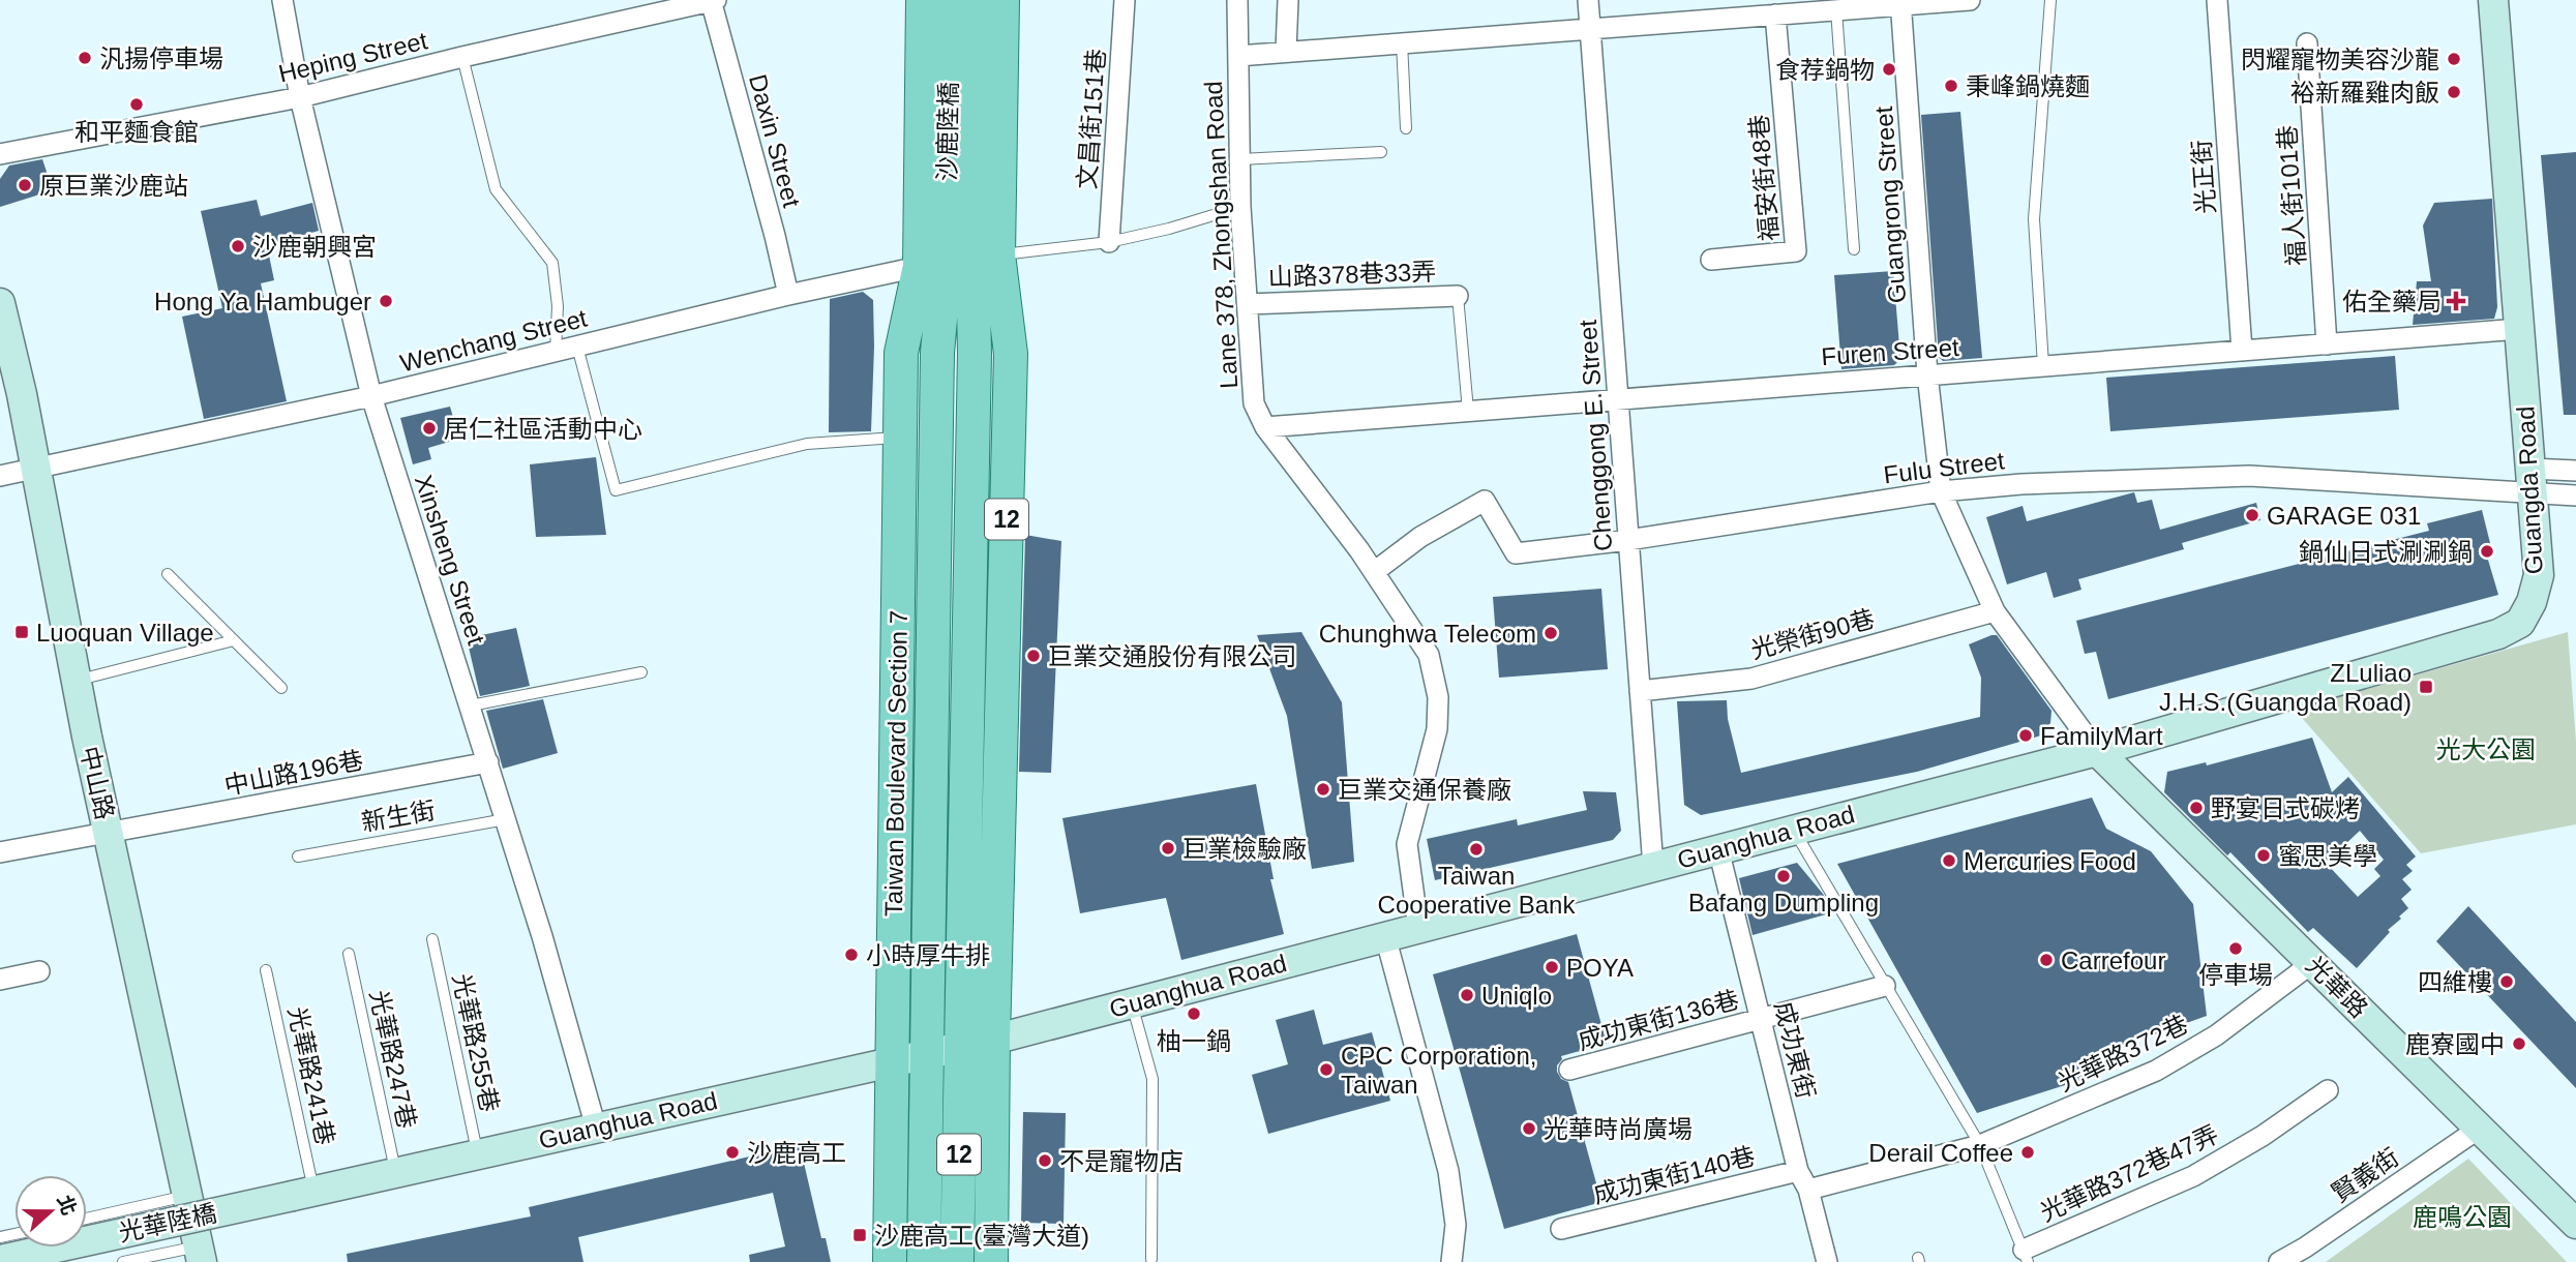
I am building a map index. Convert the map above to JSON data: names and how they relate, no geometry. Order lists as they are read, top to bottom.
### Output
{
  "streets": {
    "main road": ["沙鹿陸橋", "12", "Taiwan Boulevard Section 7"],
    "street": [
      "Heping Street",
      "文昌街151巷",
      "Daxin Street",
      "光正街",
      "福安街48巷",
      "福人街101巷",
      "Guangrong Street",
      "Lane 378, Zhongshan Road",
      "山路378巷33弄",
      "Wenchang Street",
      "Furen Street",
      "Chenggong E. Street",
      "Fulu Street",
      "Guangda Road",
      "Xinsheng Street",
      "光榮街90巷",
      "中山路196巷",
      "中山路",
      "Guanghua Road",
      "光華路",
      "成功東街136巷",
      "成功東街",
      "光華路372巷",
      "光華路372巷47弄",
      "成功東街140巷",
      "賢義街",
      "光華陸橋"
    ],
    "lane": [
      "新生街",
      "光華路255巷",
      "光華路247巷",
      "光華路241巷"
    ]
  },
  "crossings": [
    ["Heping Street", "Daxin Street"],
    ["Heping Street", "Xinsheng Street"],
    ["沙鹿陸橋", "Wenchang Street"],
    ["沙鹿陸橋", "Taiwan Boulevard Section 7"],
    ["Daxin Street", "Wenchang Street"],
    ["光正街", "Furen Street"],
    ["福人街101巷", "Furen Street"],
    ["Guangrong Street", "Furen Street"],
    ["Guangrong Street", "Fulu Street"],
    ["Guangrong Street", "Guangda Road"],
    ["Guangrong Street", "光榮街90巷"],
    ["Guangrong Street", "Guanghua Road"],
    ["Guangrong Street", "光華路"],
    ["Lane 378, Zhongshan Road", "山路378巷33弄"],
    ["Lane 378, Zhongshan Road", "Furen Street"],
    ["Lane 378, Zhongshan Road", "Fulu Street"],
    ["Lane 378, Zhongshan Road", "Guanghua Road"],
    ["Wenchang Street", "Xinsheng Street"],
    ["Wenchang Street", "Taiwan Boulevard Section 7"],
    ["Wenchang Street", "中山路"],
    ["Furen Street", "Chenggong E. Street"],
    ["Furen Street", "Guangda Road"],
    ["Chenggong E. Street", "Fulu Street"],
    ["Chenggong E. Street", "光榮街90巷"],
    ["Chenggong E. Street", "Guanghua Road"],
    ["Fulu Street", "Guangda Road"],
    ["Guangda Road", "Guanghua Road"],
    ["Guangda Road", "光華路"],
    ["Xinsheng Street", "中山路196巷"],
    ["Xinsheng Street", "新生街"],
    ["Xinsheng Street", "Guanghua Road"],
    ["Taiwan Boulevard Section 7", "Guanghua Road"],
    ["中山路196巷", "中山路"],
    ["Guanghua Road", "光華路"],
    ["Guanghua Road", "光華路255巷"],
    ["Guanghua Road", "成功東街"],
    ["Guanghua Road", "光華路247巷"],
    ["Guanghua Road", "光華路241巷"],
    ["Guanghua Road", "光華陸橋"],
    ["光華路", "光華路372巷"],
    ["光華路", "賢義街"],
    ["成功東街136巷", "成功東街"],
    ["成功東街", "光華路372巷"],
    ["成功東街", "成功東街140巷"],
    ["光華路241巷", "光華陸橋"]
  ],
  "parks": ["光大公園", "鹿鳴公園"],
  "places": {
    "other": [
      "汎揚停車場",
      "閃耀寵物美容沙龍",
      "食荐鍋物",
      "秉峰鍋燒麵",
      "裕新羅雞肉飯",
      "和平麵食館",
      "原巨業沙鹿站",
      "沙鹿朝興宮",
      "Hong Ya Hambuger",
      "居仁社區活動中心",
      "GARAGE 031",
      "鍋仙日式涮涮鍋",
      "Chunghwa Telecom",
      "巨業交通股份有限公司",
      "FamilyMart",
      "巨業交通保養廠",
      "野宴日式碳烤",
      "巨業檢驗廠",
      "Taiwan Cooperative Bank",
      "蜜思美學",
      "Mercuries Food",
      "Bafang Dumpling",
      "停車場",
      "小時厚牛排",
      "Carrefour",
      "POYA",
      "四維樓",
      "Uniqlo",
      "柚一鍋",
      "鹿寮國中",
      "CPC Corporation, Taiwan",
      "光華時尚廣場",
      "沙鹿高工",
      "Derail Coffee",
      "不是寵物店"
    ],
    "health": ["佑全藥局"],
    "transit": ["Luoquan Village", "ZLuliao J.H.S.(Guangda Road)", "沙鹿高工(臺灣大道)"]
  },
  "north": "right"
}
